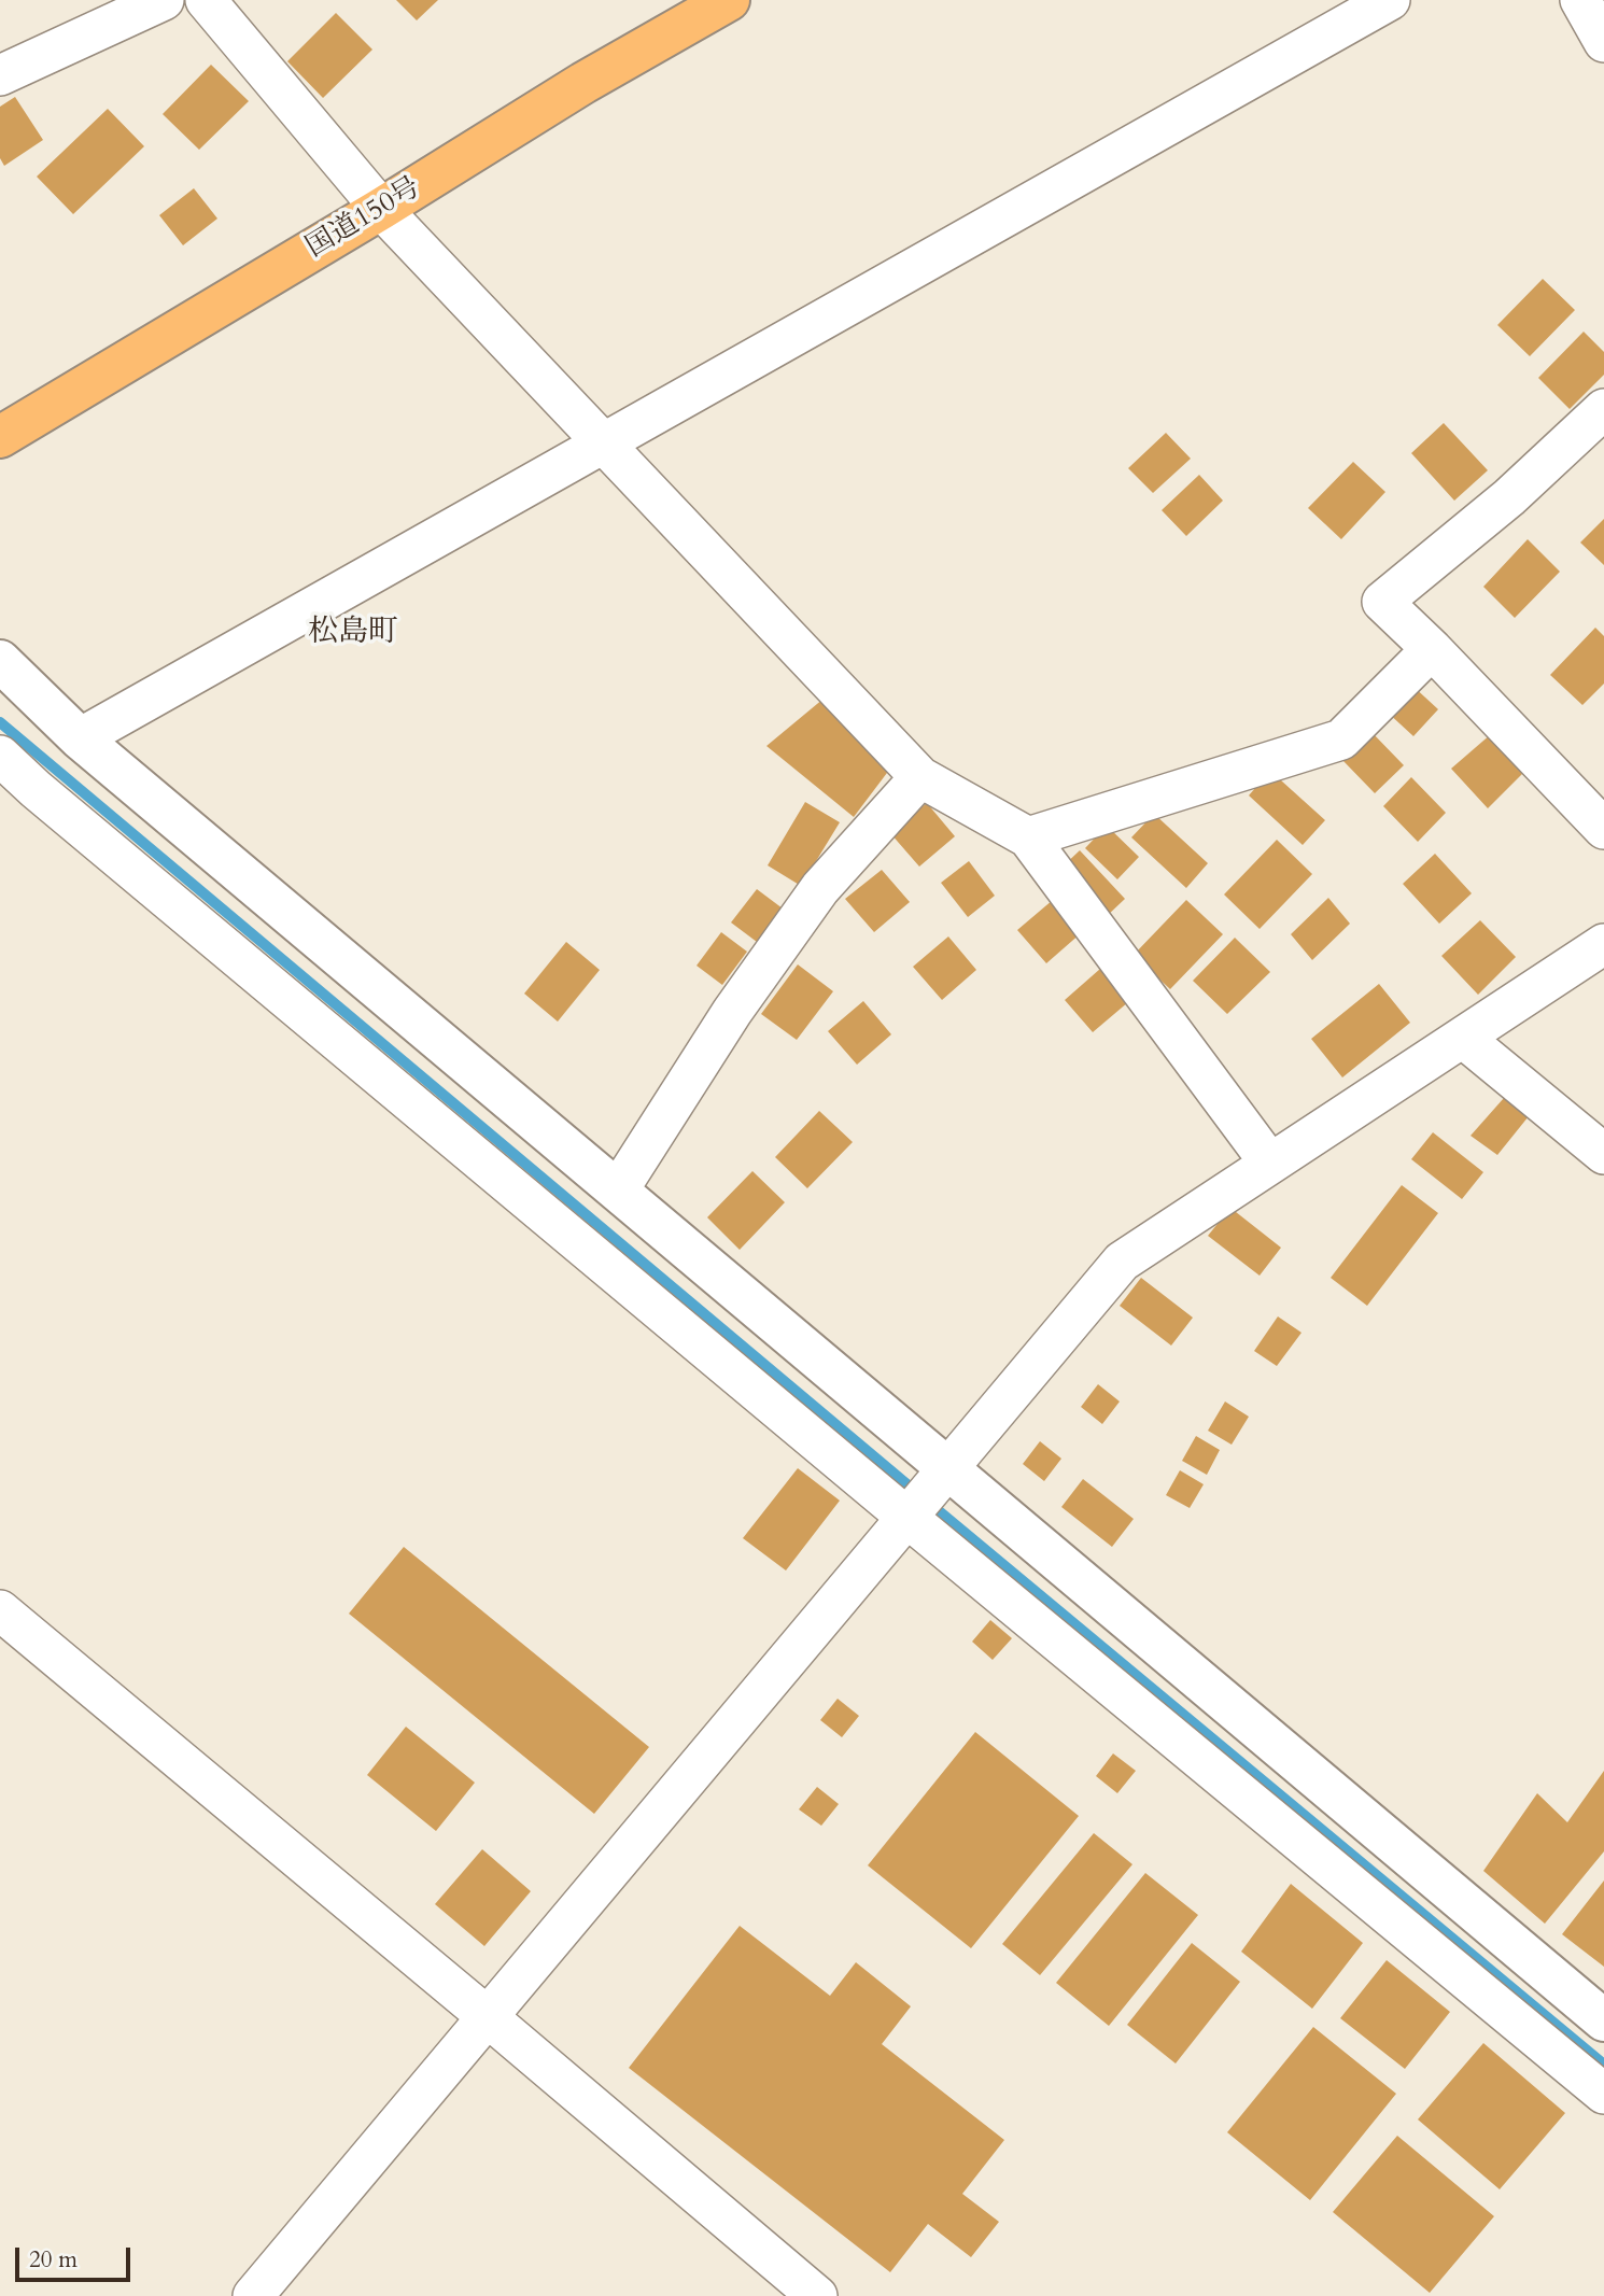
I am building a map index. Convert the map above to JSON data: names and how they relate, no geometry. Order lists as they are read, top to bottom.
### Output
{
  "streets": {
    "highway": ["国道150号"]
  },
  "districts": ["松島町"],
  "scale_bar": "20 m"
}
